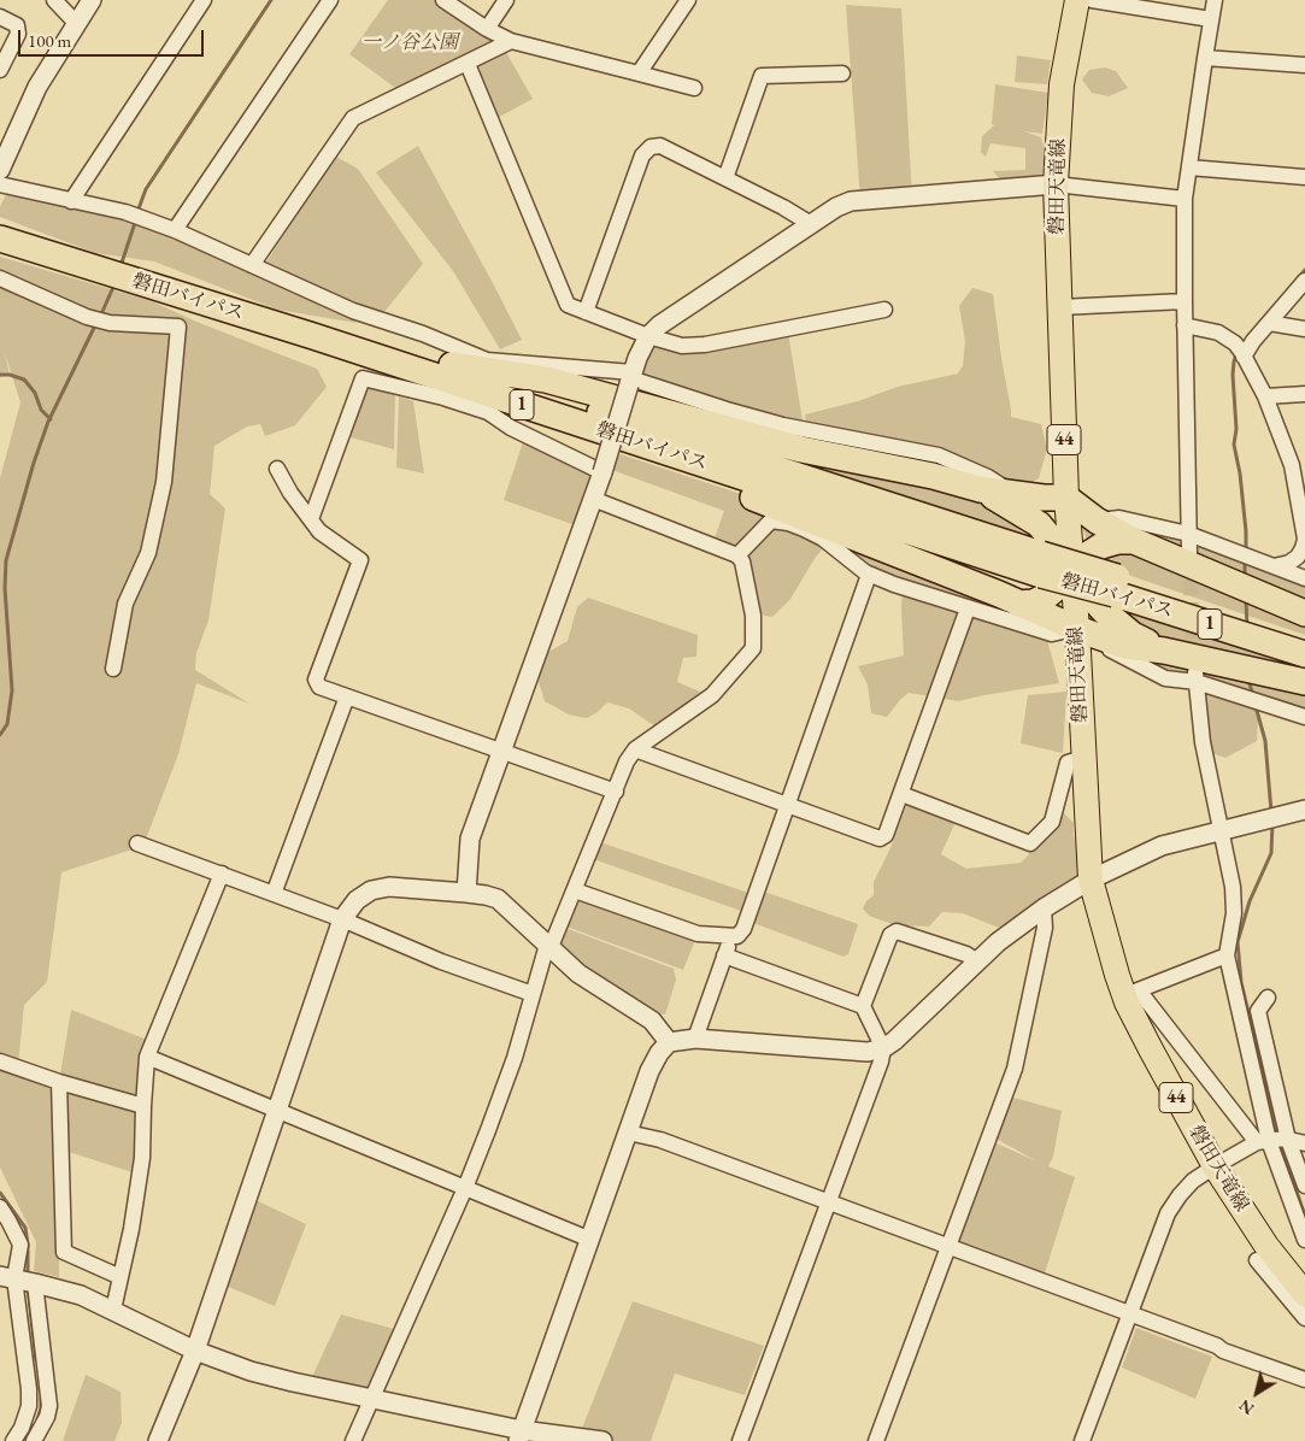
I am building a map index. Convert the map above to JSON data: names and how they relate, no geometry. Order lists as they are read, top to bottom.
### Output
{
  "streets": {
    "highway": ["磐田バイパス", "1"],
    "main road": ["磐田天竜線", "44"]
  },
  "crossings": [
    ["磐田天竜線", "1"],
    ["磐田バイパス", "1"]
  ],
  "parks": ["一ノ谷公園"],
  "scale_bar": "100 m",
  "north": "bottom left"
}
